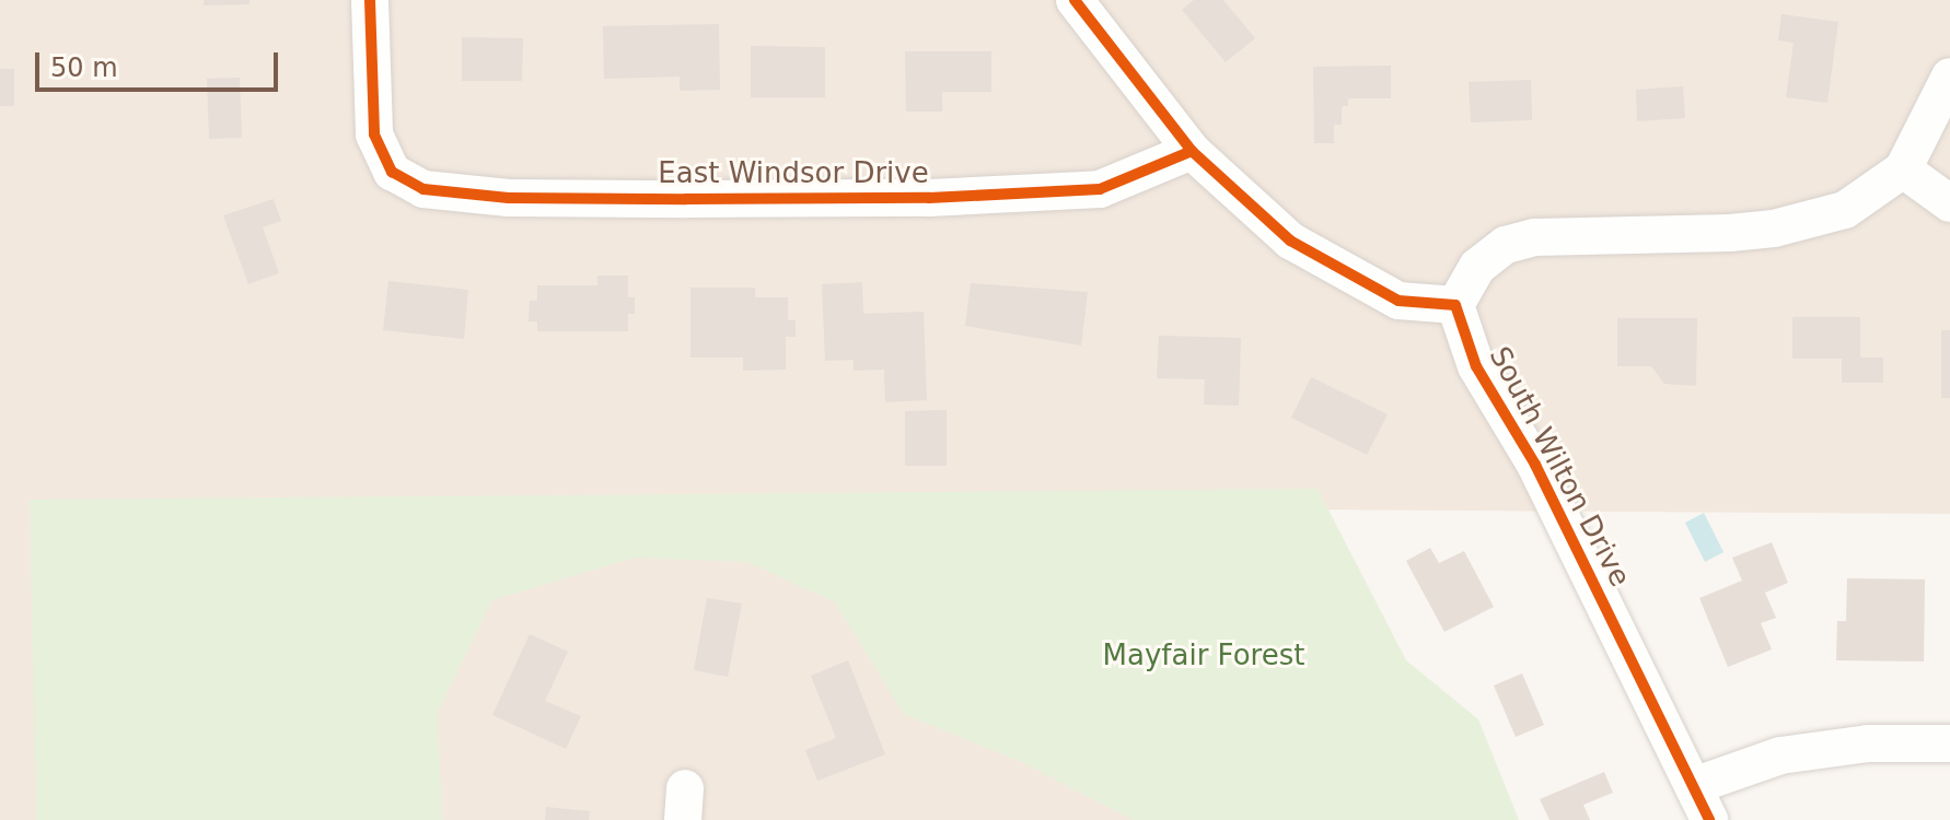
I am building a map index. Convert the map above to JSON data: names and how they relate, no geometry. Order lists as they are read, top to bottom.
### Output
{
  "streets": {
    "street": ["East Windsor Drive", "South Wilton Drive"]
  },
  "parks": ["Mayfair Forest"],
  "scale_bar": "50 m"
}
